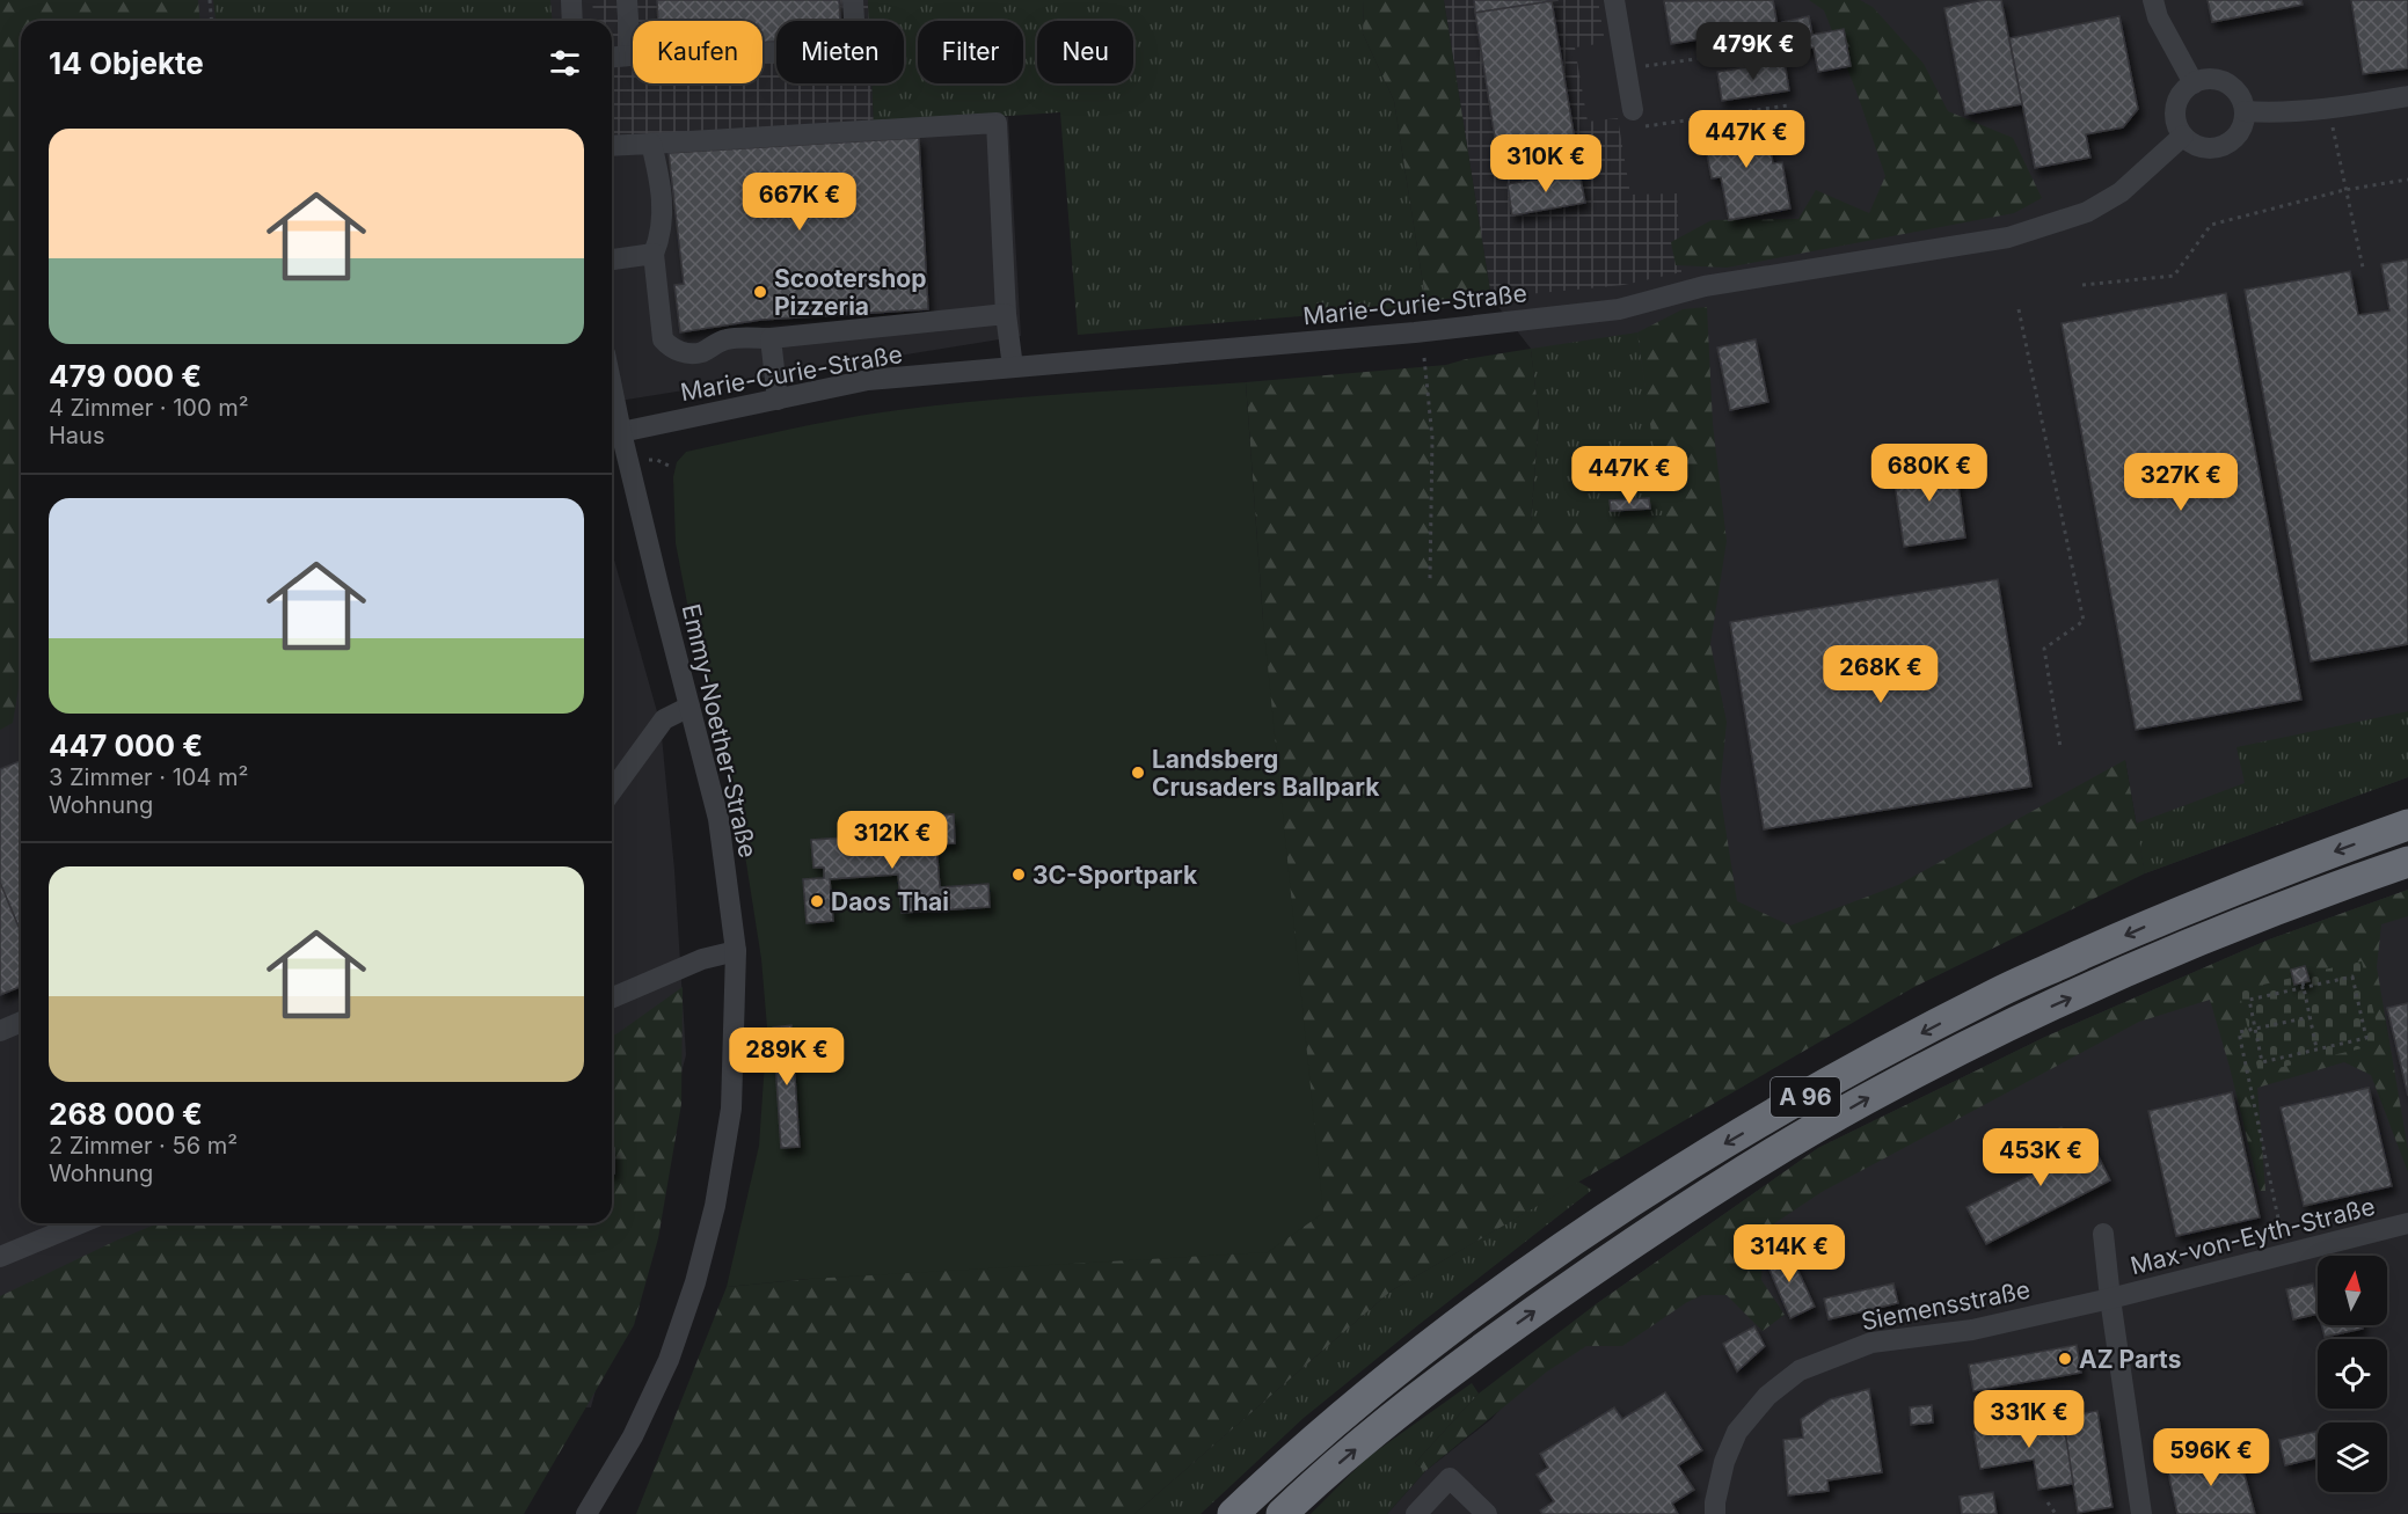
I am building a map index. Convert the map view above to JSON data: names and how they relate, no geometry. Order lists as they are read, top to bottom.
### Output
{
  "streets": {
    "highway": ["A 96"],
    "street": [
      "Marie-Curie-Straße",
      "Emmy-Noether-Straße",
      "Max-von-Eyth-Straße",
      "Siemensstraße"
    ]
  },
  "crossings": [
    ["Marie-Curie-Straße", "Emmy-Noether-Straße"],
    ["Max-von-Eyth-Straße", "Siemensstraße"]
  ],
  "places": [
    "Scootershop Pizzeria",
    "Landsberg Crusaders Ballpark",
    "3C-Sportpark",
    "Daos Thai",
    "AZ Parts"
  ],
  "north": "top",
  "page": {
    "chip": [
      "Kaufen",
      "Mieten",
      "Filter",
      "Neu"
    ],
    "heading": "14 Objekte",
    "price": [
      "479K €",
      "447K €",
      "310K €",
      "667K €",
      "680K €",
      "447K €",
      "327K €",
      "268K €",
      "312K €",
      "289K €",
      "453K €",
      "314K €",
      "331K €",
      "596K €"
    ],
    "list": [
      {
        "name": "479 000 €",
        "note": "4 Zimmer · 100 m² · Haus"
      },
      {
        "name": "447 000 €",
        "note": "3 Zimmer · 104 m² · Wohnung"
      },
      {
        "name": "268 000 €",
        "note": "2 Zimmer · 56 m² · Wohnung"
      }
    ]
  }
}
